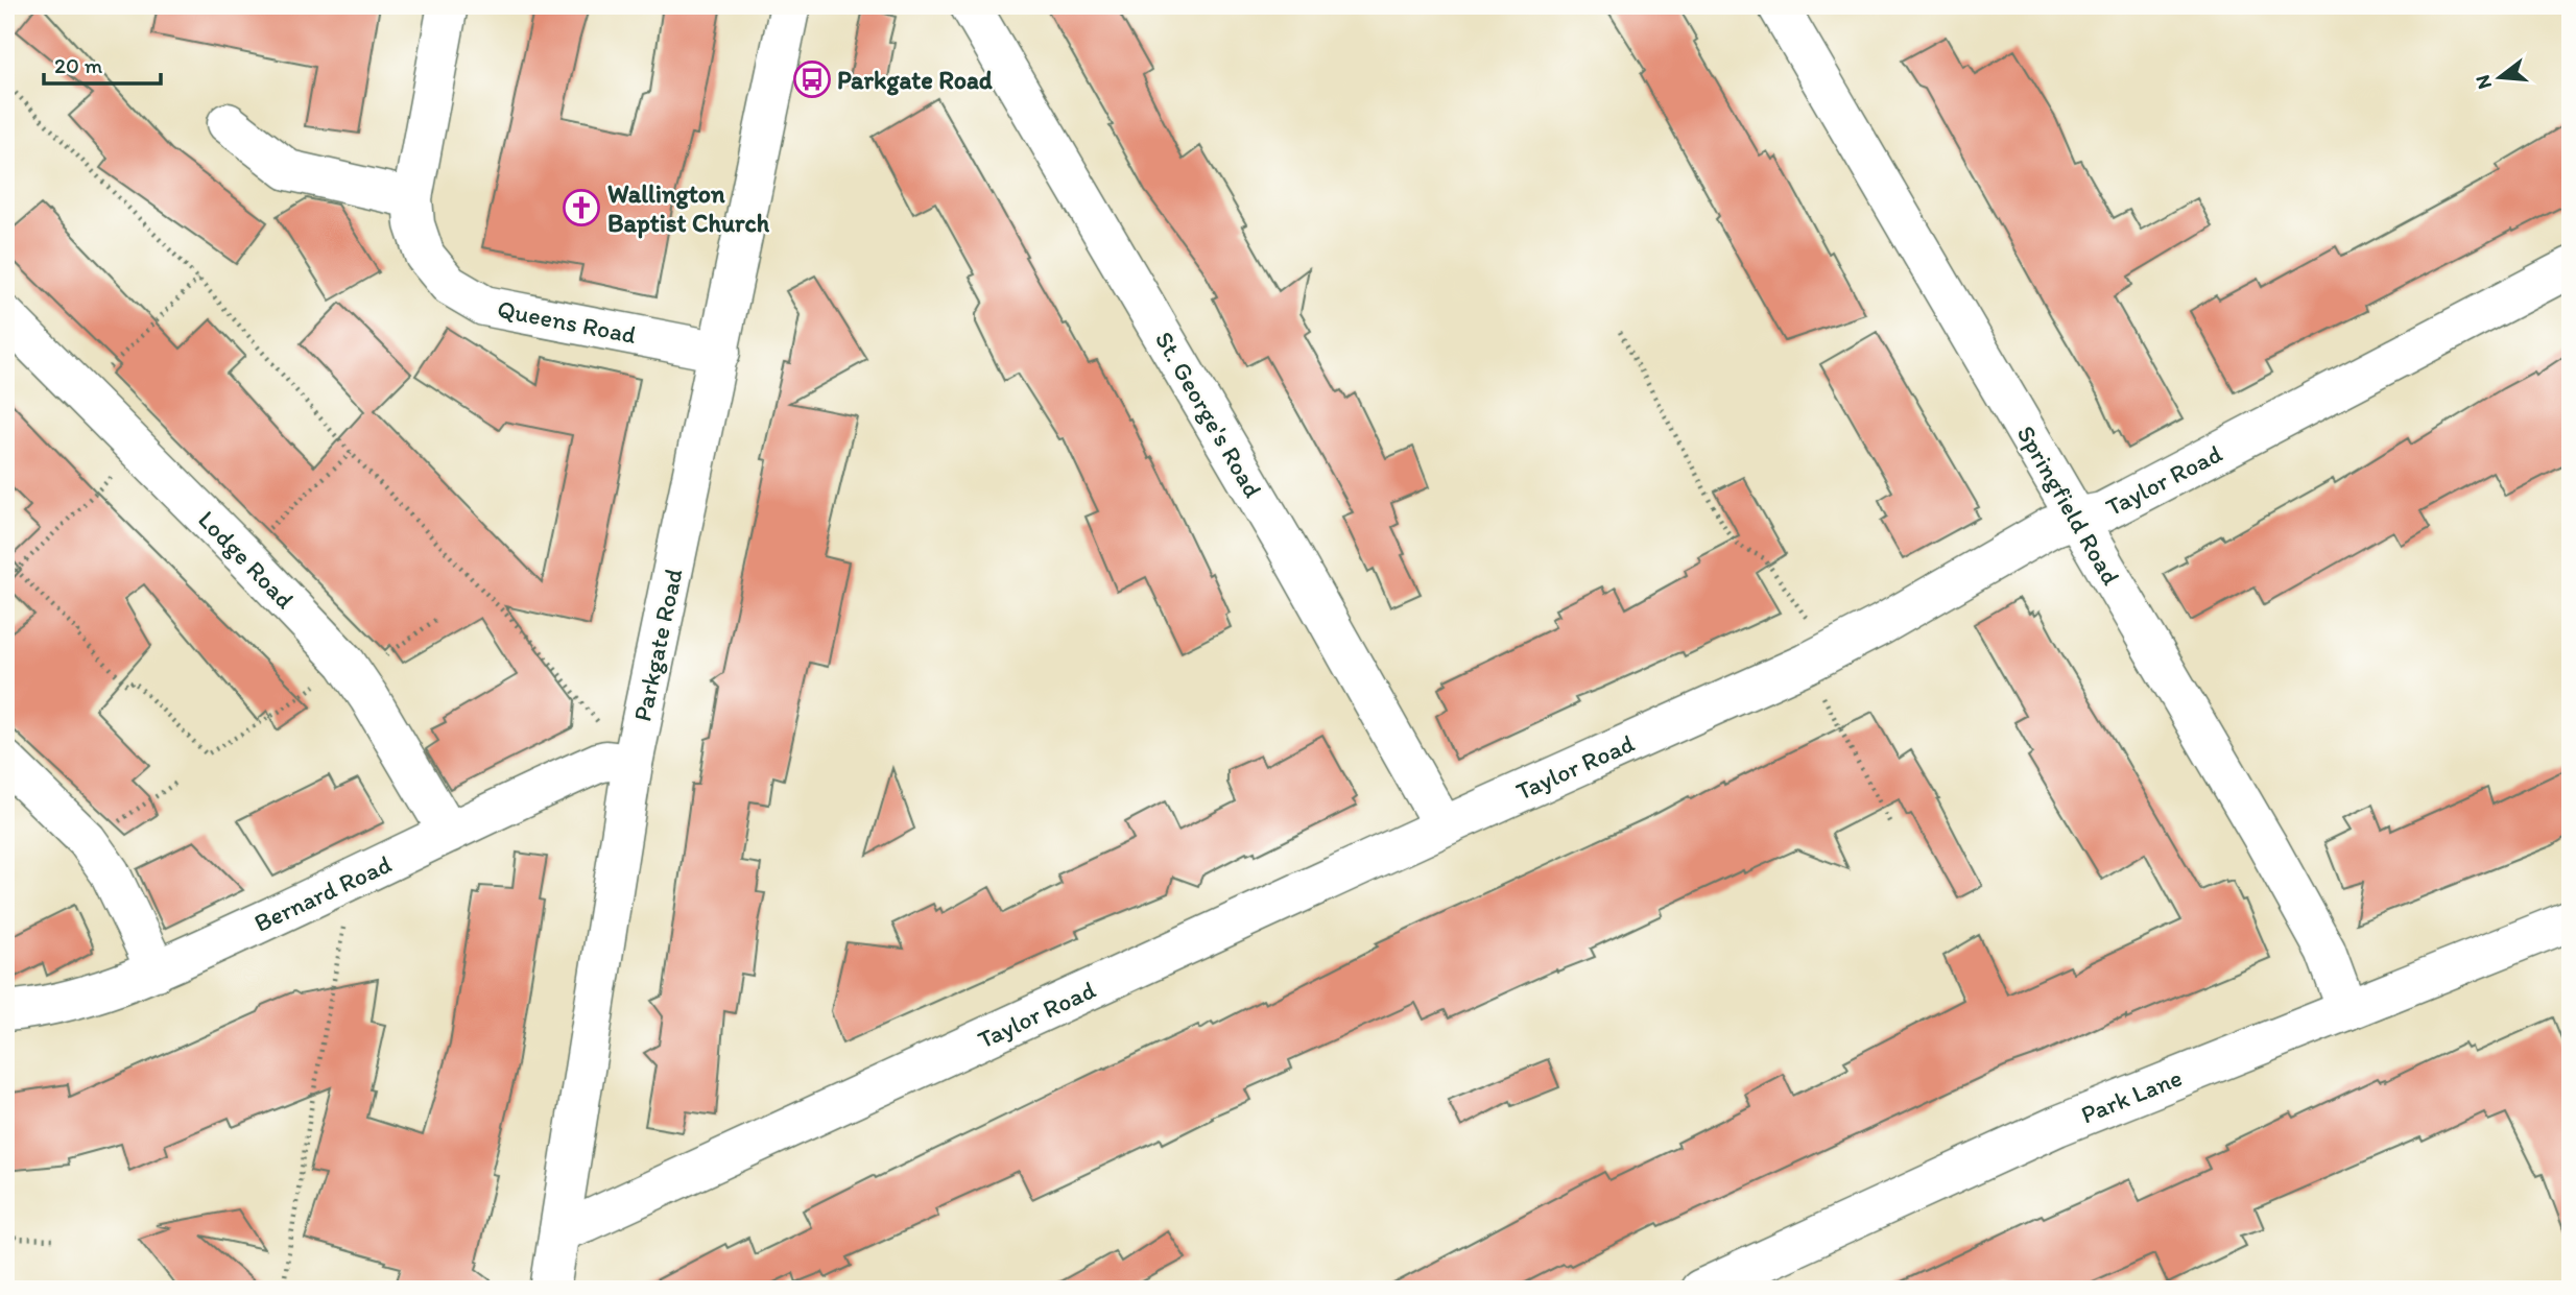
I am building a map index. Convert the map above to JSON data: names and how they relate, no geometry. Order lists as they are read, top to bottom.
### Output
{
  "streets": {
    "street": [
      "Queens Road",
      "St. George's Road",
      "Taylor Road",
      "Springfield Road",
      "Lodge Road",
      "Parkgate Road",
      "Bernard Road",
      "Park Lane"
    ]
  },
  "crossings": [
    ["Queens Road", "Parkgate Road"],
    ["St. George's Road", "Taylor Road"],
    ["Taylor Road", "Springfield Road"],
    ["Taylor Road", "Parkgate Road"],
    ["Springfield Road", "Park Lane"],
    ["Lodge Road", "Bernard Road"],
    ["Parkgate Road", "Bernard Road"]
  ],
  "places": {
    "bus stop": ["Parkgate Road"],
    "church": ["Wallington Baptist Church"]
  },
  "scale_bar": "20 m",
  "north": "left"
}
